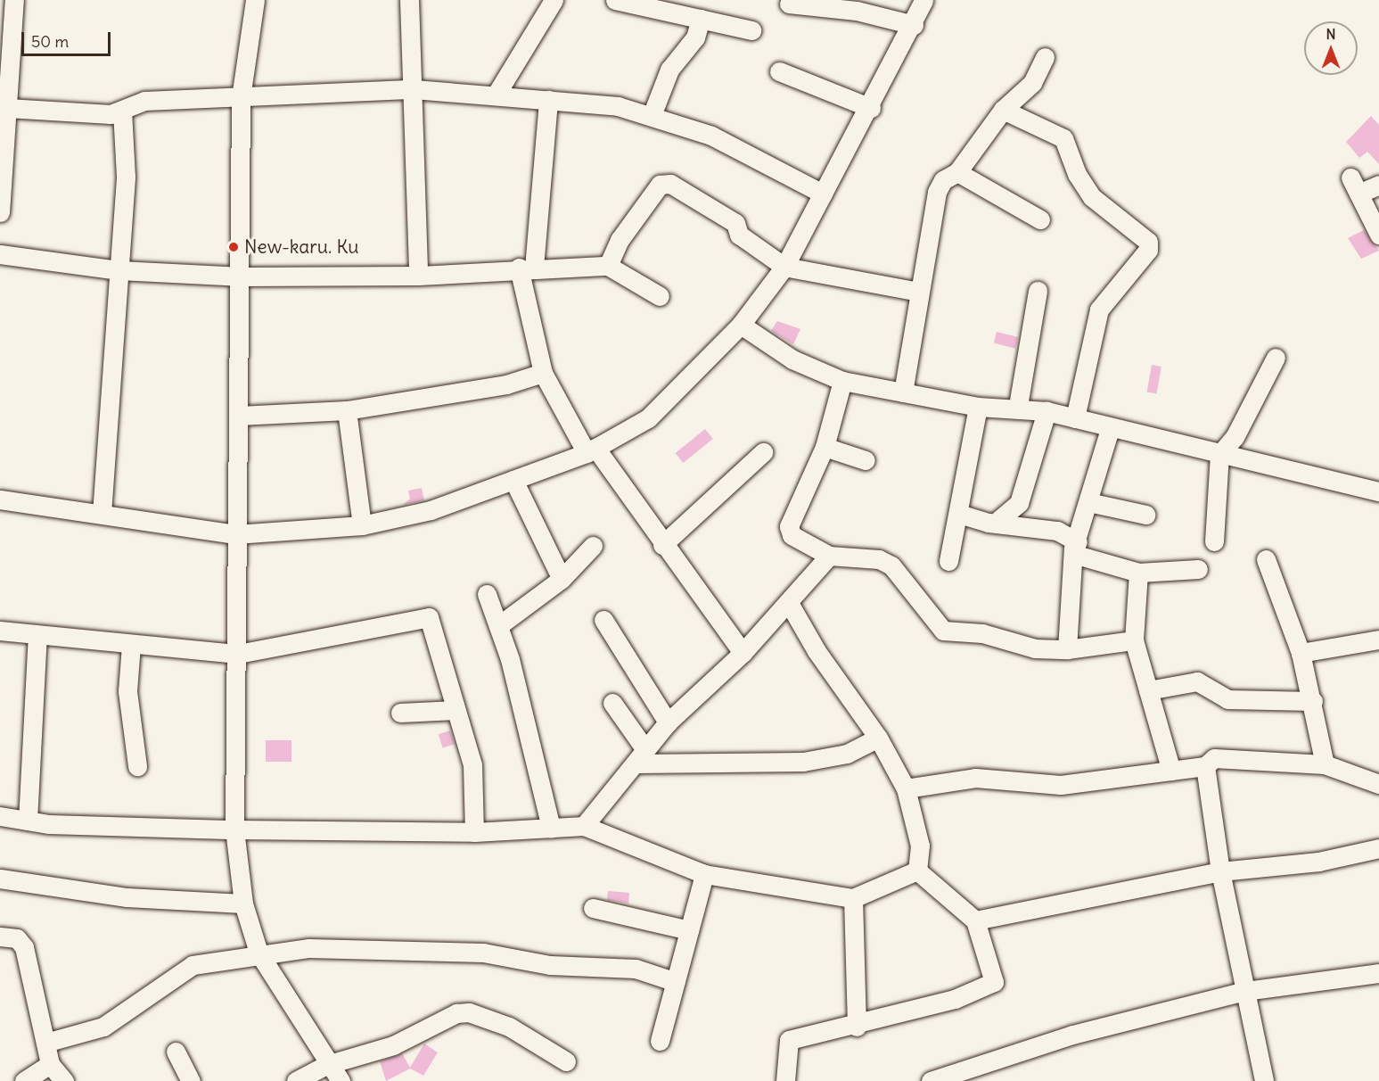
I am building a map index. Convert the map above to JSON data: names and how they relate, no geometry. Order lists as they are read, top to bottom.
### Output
{
  "places": ["New-karu. Ku"],
  "scale_bar": "50 m",
  "north": "top"
}
